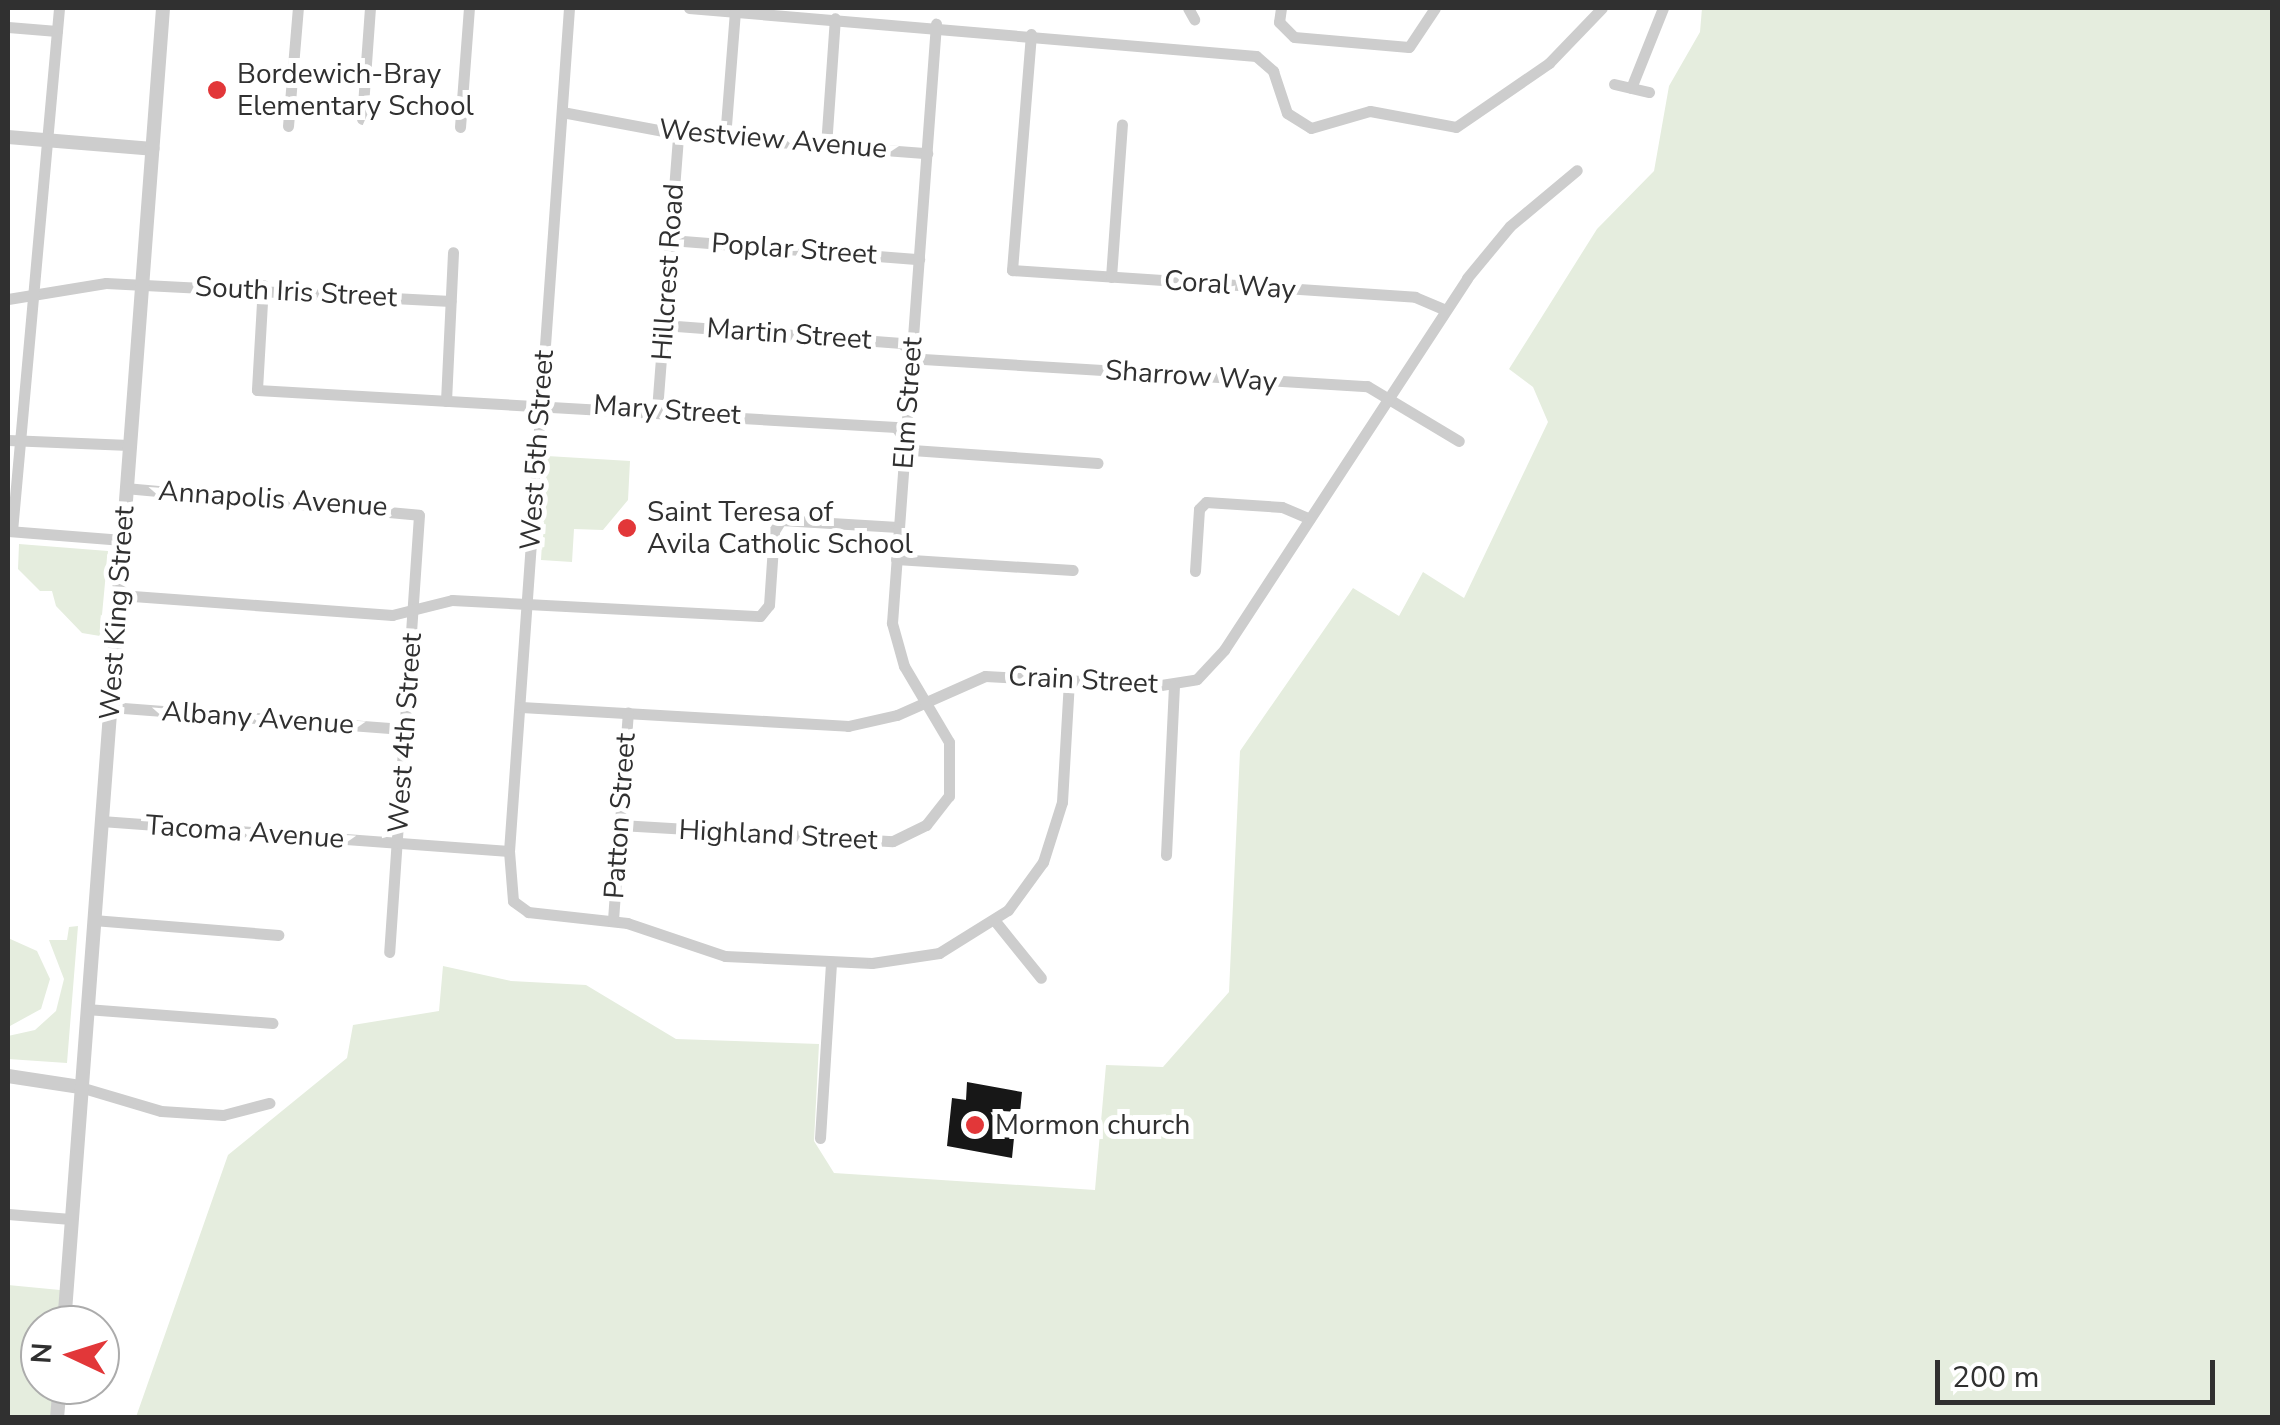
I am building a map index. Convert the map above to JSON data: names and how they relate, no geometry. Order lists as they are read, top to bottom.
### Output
{
  "streets": {
    "street": [
      "Westview Avenue",
      "Poplar Street",
      "Hillcrest Road",
      "Coral Way",
      "South Iris Street",
      "Martin Street",
      "Sharrow Way",
      "Elm Street",
      "Mary Street",
      "West 5th Street",
      "Annapolis Avenue",
      "West King Street",
      "Crain Street",
      "Albany Avenue",
      "West 4th Street",
      "Patton Street",
      "Tacoma Avenue",
      "Highland Street"
    ]
  },
  "crossings": [
    ["Westview Avenue", "Hillcrest Road"],
    ["Westview Avenue", "Elm Street"],
    ["Westview Avenue", "West 5th Street"],
    ["Poplar Street", "Hillcrest Road"],
    ["Poplar Street", "Elm Street"],
    ["Hillcrest Road", "Martin Street"],
    ["Hillcrest Road", "Mary Street"],
    ["Coral Way", "Crain Street"],
    ["South Iris Street", "Mary Street"],
    ["South Iris Street", "West King Street"],
    ["Martin Street", "Sharrow Way"],
    ["Martin Street", "Elm Street"],
    ["Sharrow Way", "Elm Street"],
    ["Sharrow Way", "Crain Street"],
    ["Elm Street", "Mary Street"],
    ["Elm Street", "Crain Street"],
    ["Elm Street", "Highland Street"],
    ["Mary Street", "West 5th Street"],
    ["West 5th Street", "Crain Street"],
    ["West 5th Street", "Patton Street"],
    ["West 5th Street", "Tacoma Avenue"],
    ["Annapolis Avenue", "West King Street"],
    ["Annapolis Avenue", "West 4th Street"],
    ["West King Street", "Albany Avenue"],
    ["West King Street", "Tacoma Avenue"],
    ["Crain Street", "Patton Street"],
    ["Albany Avenue", "West 4th Street"],
    ["West 4th Street", "Tacoma Avenue"],
    ["Patton Street", "Highland Street"]
  ],
  "places": ["Bordewich-Bray Elementary School", "Saint Teresa of Avila Catholic School", "Mormon church"],
  "scale_bar": "200 m",
  "north": "left"
}
